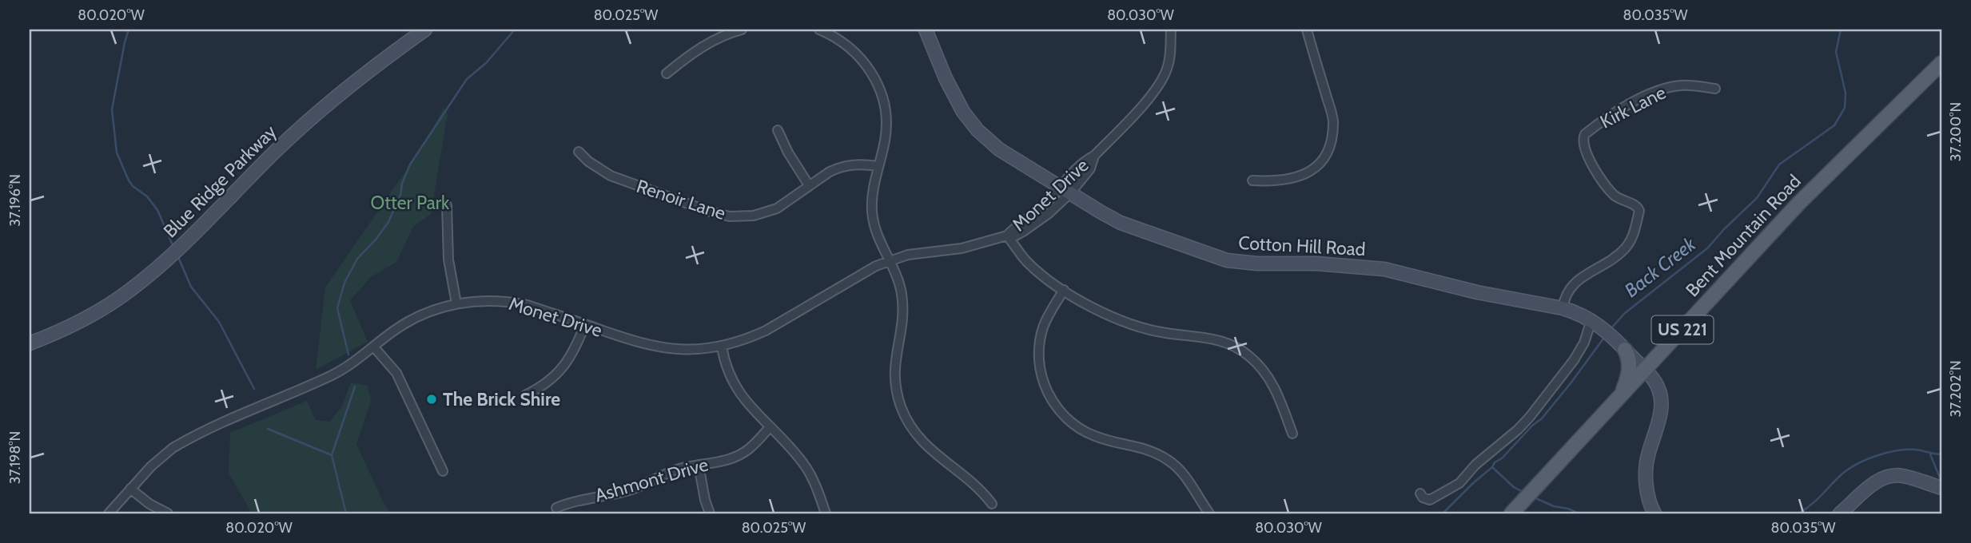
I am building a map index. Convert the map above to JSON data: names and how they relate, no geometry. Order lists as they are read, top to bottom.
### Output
{
  "streets": {
    "main road": ["Bent Mountain Road", "US 221"],
    "street": [
      "Kirk Lane",
      "Blue Ridge Parkway",
      "Monet Drive",
      "Renoir Lane",
      "Cotton Hill Road",
      "Ashmont Drive"
    ]
  },
  "crossings": [
    ["Kirk Lane", "Cotton Hill Road"],
    ["Monet Drive", "Cotton Hill Road"],
    ["Bent Mountain Road", "Cotton Hill Road"]
  ],
  "water": ["Back Creek"],
  "parks": ["Otter Park"],
  "places": ["The Brick Shire"],
  "coordinates": [
    "80.020°W",
    "80.025°W",
    "80.030°W",
    "80.035°W",
    "37.200°N",
    "37.196°N",
    "37.202°N",
    "37.198°N"
  ]
}
